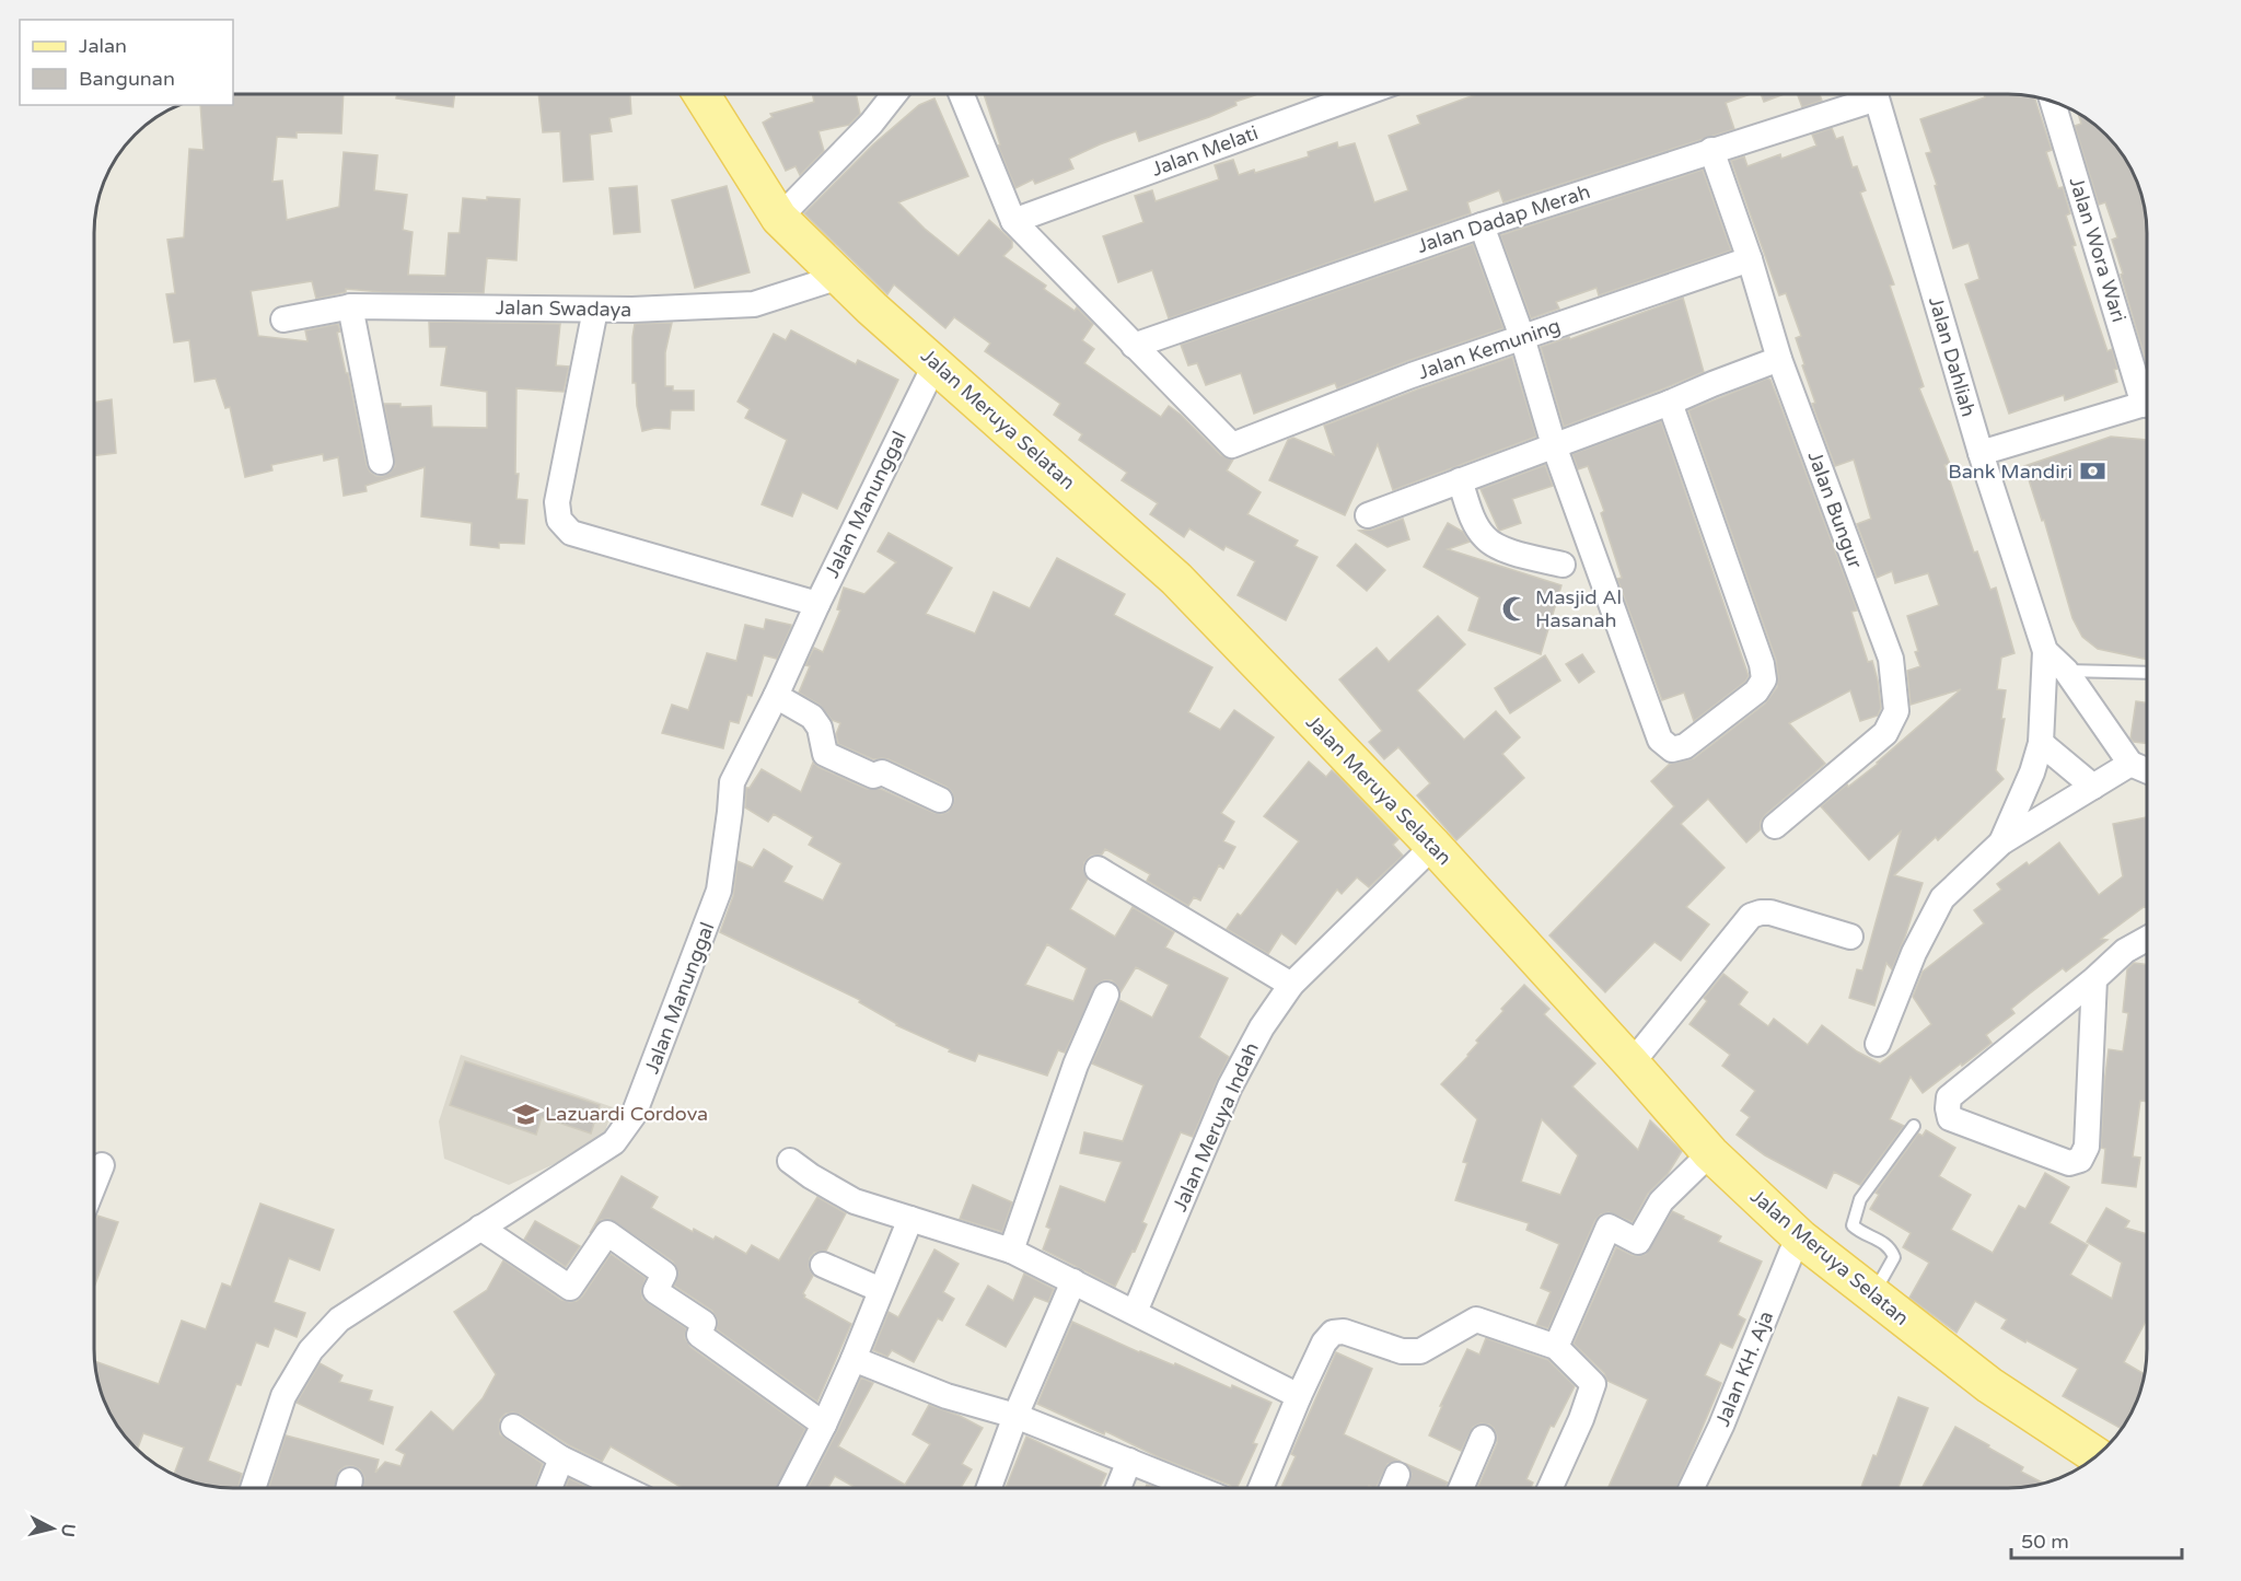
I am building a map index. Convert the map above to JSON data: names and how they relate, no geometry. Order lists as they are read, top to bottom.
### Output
{
  "streets": {
    "main road": ["Jalan Meruya Selatan"],
    "street": [
      "Jalan Melati",
      "Jalan Dadap Merah",
      "Jalan Wora Wari",
      "Jalan Swadaya",
      "Jalan Kemuning",
      "Jalan Dahliah",
      "Jalan Manunggal",
      "Jalan Bungur",
      "Jalan Meruya Indah",
      "Jalan KH. Aja"
    ]
  },
  "crossings": [
    ["Jalan Dadap Merah", "Jalan Kemuning"],
    ["Jalan Dadap Merah", "Jalan Bungur"],
    ["Jalan Swadaya", "Jalan Meruya Selatan"],
    ["Jalan Kemuning", "Jalan Bungur"],
    ["Jalan Meruya Selatan", "Jalan Manunggal"],
    ["Jalan Meruya Selatan", "Jalan Meruya Indah"],
    ["Jalan Meruya Selatan", "Jalan KH. Aja"]
  ],
  "places": {
    "bank": ["Bank Mandiri"],
    "mosque": ["Masjid Al Hasanah"],
    "school or university": ["Lazuardi Cordova"]
  },
  "legend": ["Jalan", "Bangunan"],
  "scale_bar": "50 m",
  "north": "right"
}
